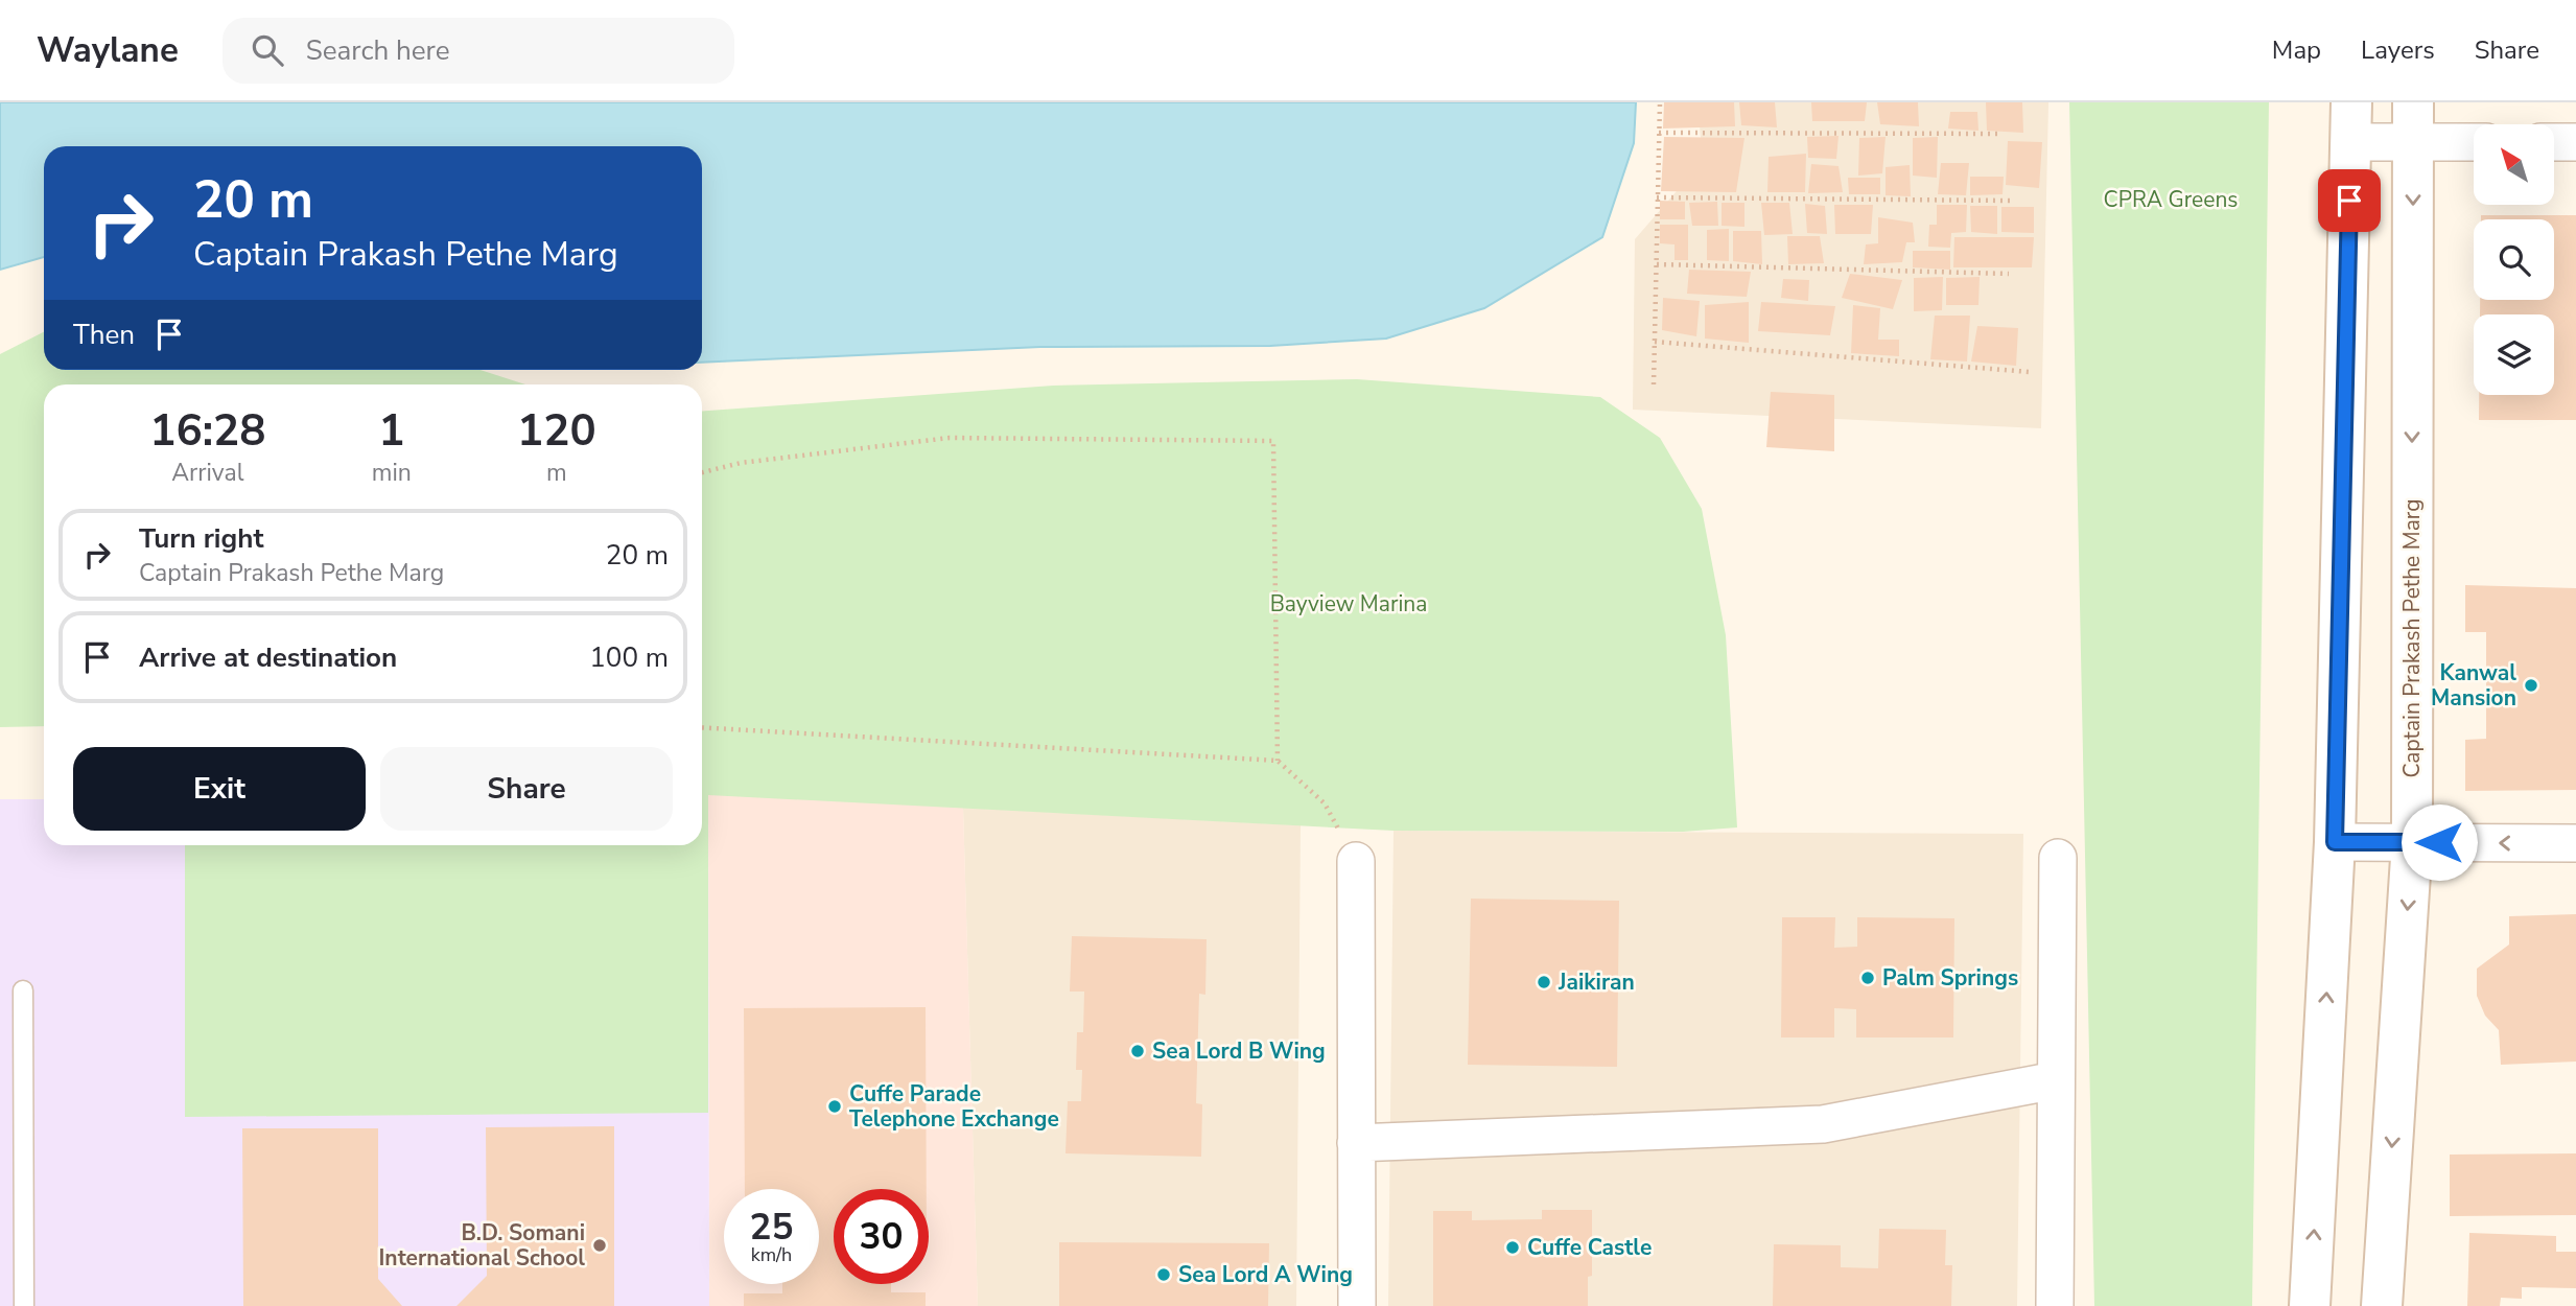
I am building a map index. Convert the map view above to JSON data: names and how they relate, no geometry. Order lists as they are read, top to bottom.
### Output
{
  "streets": {
    "main road": ["Captain Prakash Pethe Marg"]
  },
  "parks": ["CPRA Greens", "Bayview Marina"],
  "places": [
    "Kanwal Mansion",
    "Palm Springs",
    "Jaikiran",
    "Sea Lord B Wing",
    "Cuffe Parade Telephone Exchange",
    "B.D. Somani International School",
    "Cuffe Castle",
    "Sea Lord A Wing"
  ],
  "north": "top left",
  "page": {
    "header": "Waylane",
    "search": "Search here",
    "nav": ["Map", "Layers", "Share"],
    "turn": ["20 m", "Captain Prakash Pethe Marg"],
    "then": "Then",
    "eta": [
      "16:28",
      "Arrival",
      "1",
      "min",
      "120",
      "m"
    ],
    "list": [
      {
        "name": "Turn right",
        "note": "Captain Prakash Pethe Marg",
        "value": "20 m"
      },
      {
        "name": "Arrive at destination",
        "value": "100 m"
      }
    ],
    "buttons": ["Exit", "Share"],
    "speed": "25 km/h",
    "limit": "30"
  }
}
